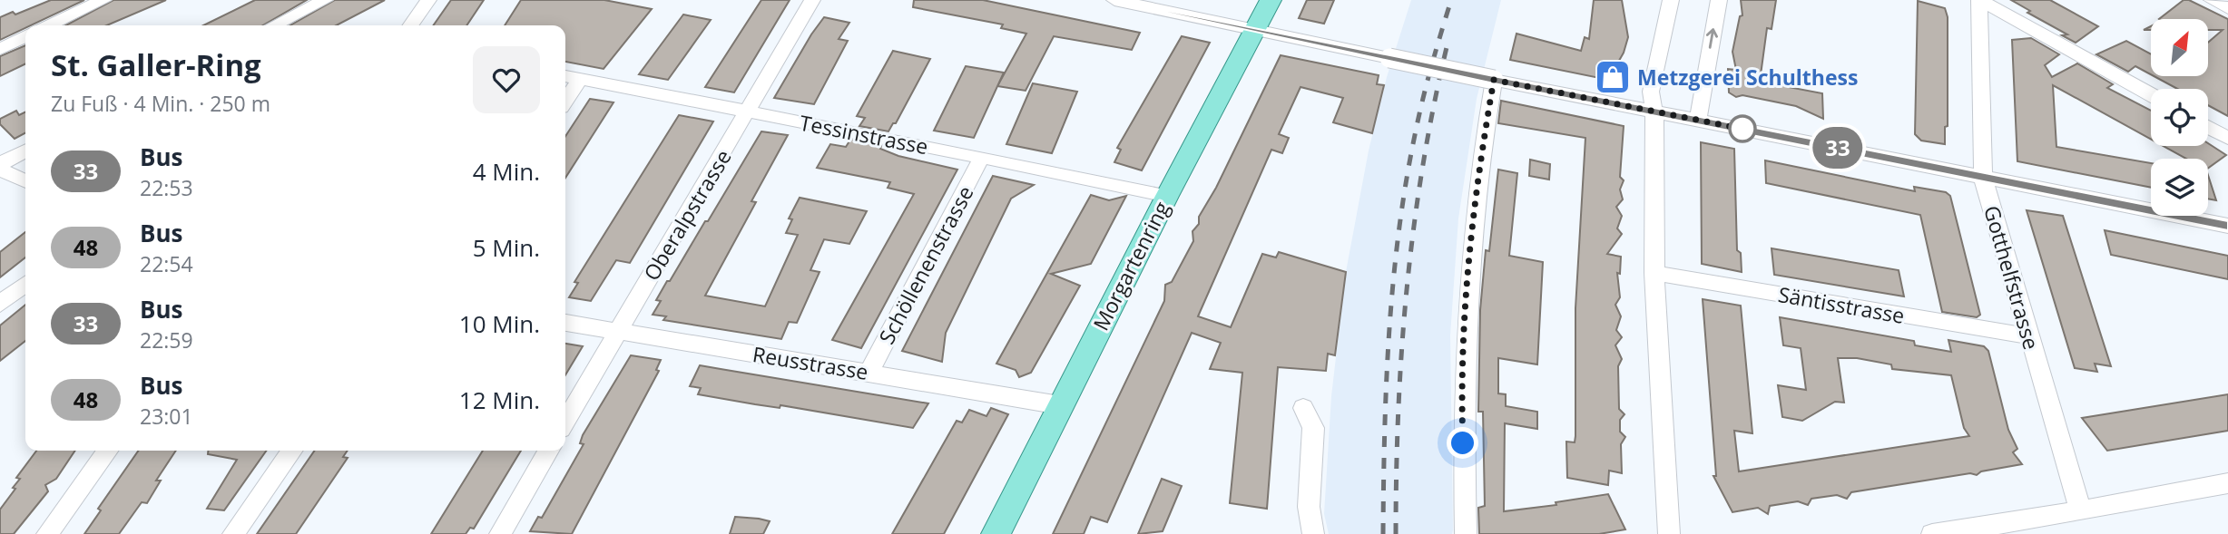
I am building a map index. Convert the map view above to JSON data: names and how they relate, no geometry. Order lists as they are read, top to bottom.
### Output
{
  "streets": {
    "main road": ["Morgartenring"],
    "street": [
      "Tessinstrasse",
      "Oberalpstrasse",
      "Schöllenenstrasse",
      "Gotthelfstrasse",
      "Säntisstrasse",
      "Reusstrasse"
    ]
  },
  "crossings": [
    ["Tessinstrasse", "Oberalpstrasse"],
    ["Tessinstrasse", "Schöllenenstrasse"],
    ["Tessinstrasse", "Morgartenring"],
    ["Oberalpstrasse", "Reusstrasse"],
    ["Schöllenenstrasse", "Reusstrasse"],
    ["Morgartenring", "Reusstrasse"],
    ["Gotthelfstrasse", "Säntisstrasse"]
  ],
  "places": {
    "shop": ["Metzgerei Schulthess"]
  },
  "lines": ["bus line 33"],
  "north": "top right",
  "page": {
    "on_map": "33",
    "heading": ["St. Galler-Ring", "Zu Fuß · 4 Min. · 250 m"],
    "list": [
      {
        "mark": "33",
        "name": "Bus",
        "note": "22:53",
        "value": "4 Min."
      },
      {
        "mark": "48",
        "name": "Bus",
        "note": "22:54",
        "value": "5 Min."
      },
      {
        "mark": "33",
        "name": "Bus",
        "note": "22:59",
        "value": "10 Min."
      },
      {
        "mark": "48",
        "name": "Bus",
        "note": "23:01",
        "value": "12 Min."
      }
    ]
  }
}
